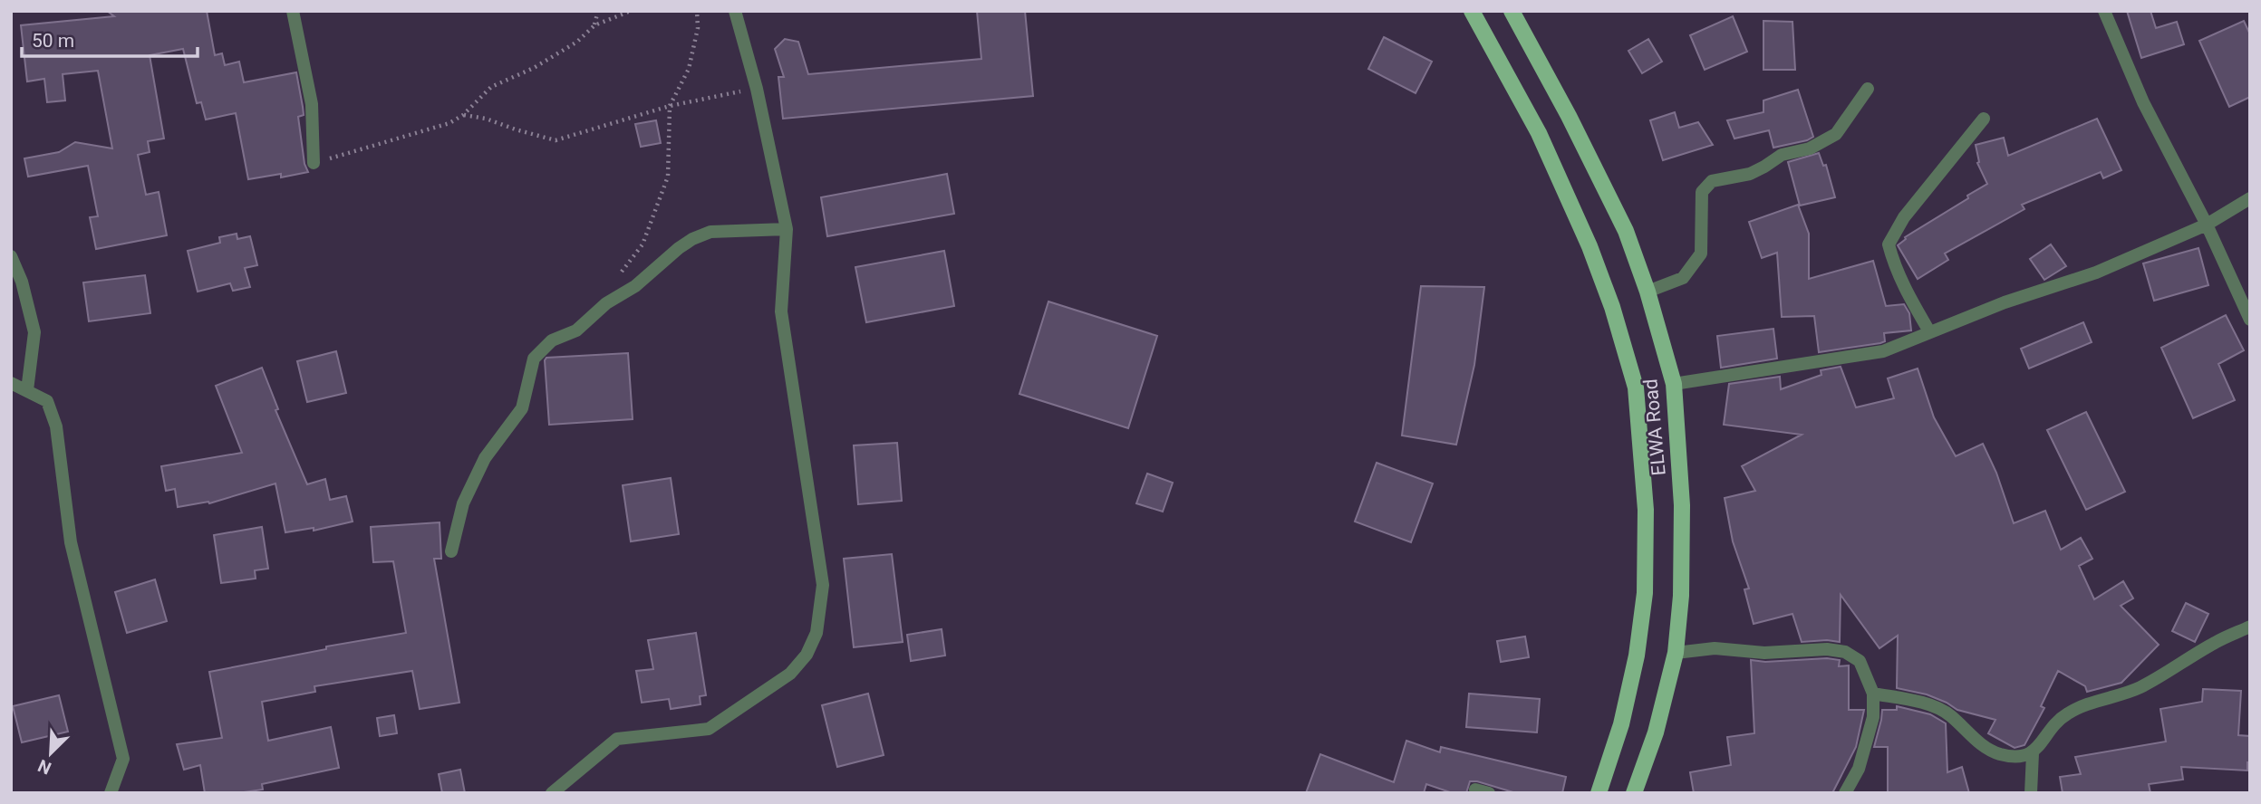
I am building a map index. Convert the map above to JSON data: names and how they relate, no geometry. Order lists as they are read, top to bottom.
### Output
{
  "streets": {
    "main road": ["ELWA Road"]
  },
  "scale_bar": "50 m",
  "north": "bottom left"
}
